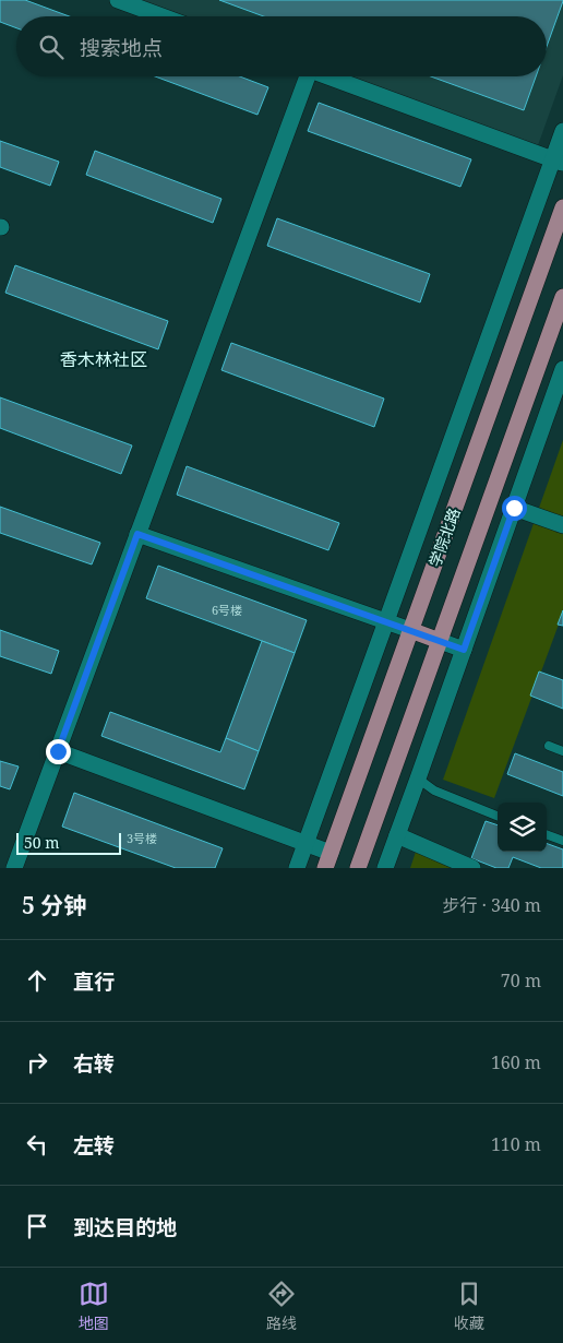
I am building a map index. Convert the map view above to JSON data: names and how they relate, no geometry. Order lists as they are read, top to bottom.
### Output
{
  "streets": {
    "main road": ["学院北路"]
  },
  "districts": ["香木林社区"],
  "house_numbers": ["6号楼", "3号楼"],
  "scale_bar": "50 m",
  "page": {
    "search": "搜索地点",
    "scale": "50 m",
    "heading": ["5 分钟", "步行 · 340 m"],
    "list": [
      ["直行", "70 m"],
      ["右转", "160 m"],
      ["左转", "110 m"],
      "到达目的地"
    ],
    "nav": ["地图", "路线", "收藏"]
  }
}
